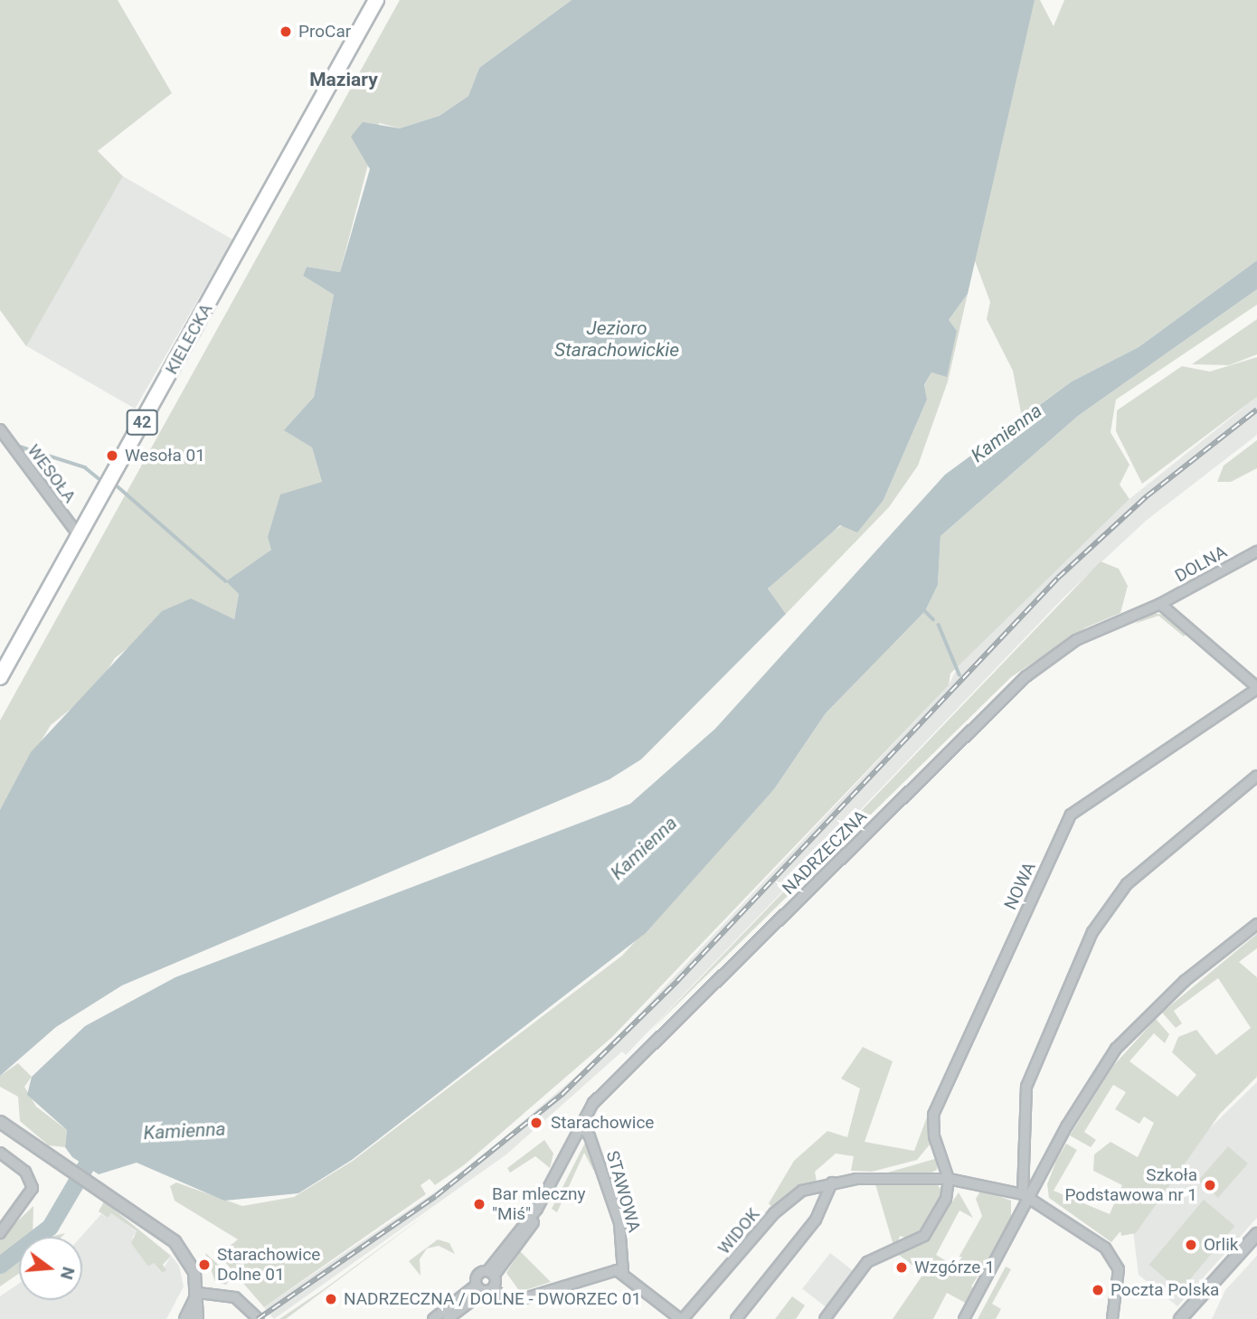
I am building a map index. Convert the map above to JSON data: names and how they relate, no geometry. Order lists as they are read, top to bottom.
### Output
{
  "streets": {
    "main road": ["KIELECKA", "42"],
    "street": [
      "WESOŁA",
      "DOLNA",
      "NADRZECZNA",
      "NOWA",
      "STAWOWA",
      "WIDOK"
    ]
  },
  "crossings": [
    ["KIELECKA", "WESOŁA"],
    ["DOLNA", "NADRZECZNA"],
    ["NADRZECZNA", "STAWOWA"],
    ["NOWA", "WIDOK"]
  ],
  "districts": ["Maziary"],
  "water": ["Jezioro Starachowickie", "Kamienna"],
  "places": [
    "ProCar",
    "Wesoła 01",
    "Starachowice",
    "Szkoła Podstawowa nr 1",
    "Bar mleczny \"Miś\"",
    "Orlik",
    "Starachowice Dolne 01",
    "Wzgórze 1",
    "Poczta Polska",
    "NADRZECZNA / DOLNE - DWORZEC 01"
  ],
  "north": "right"
}
